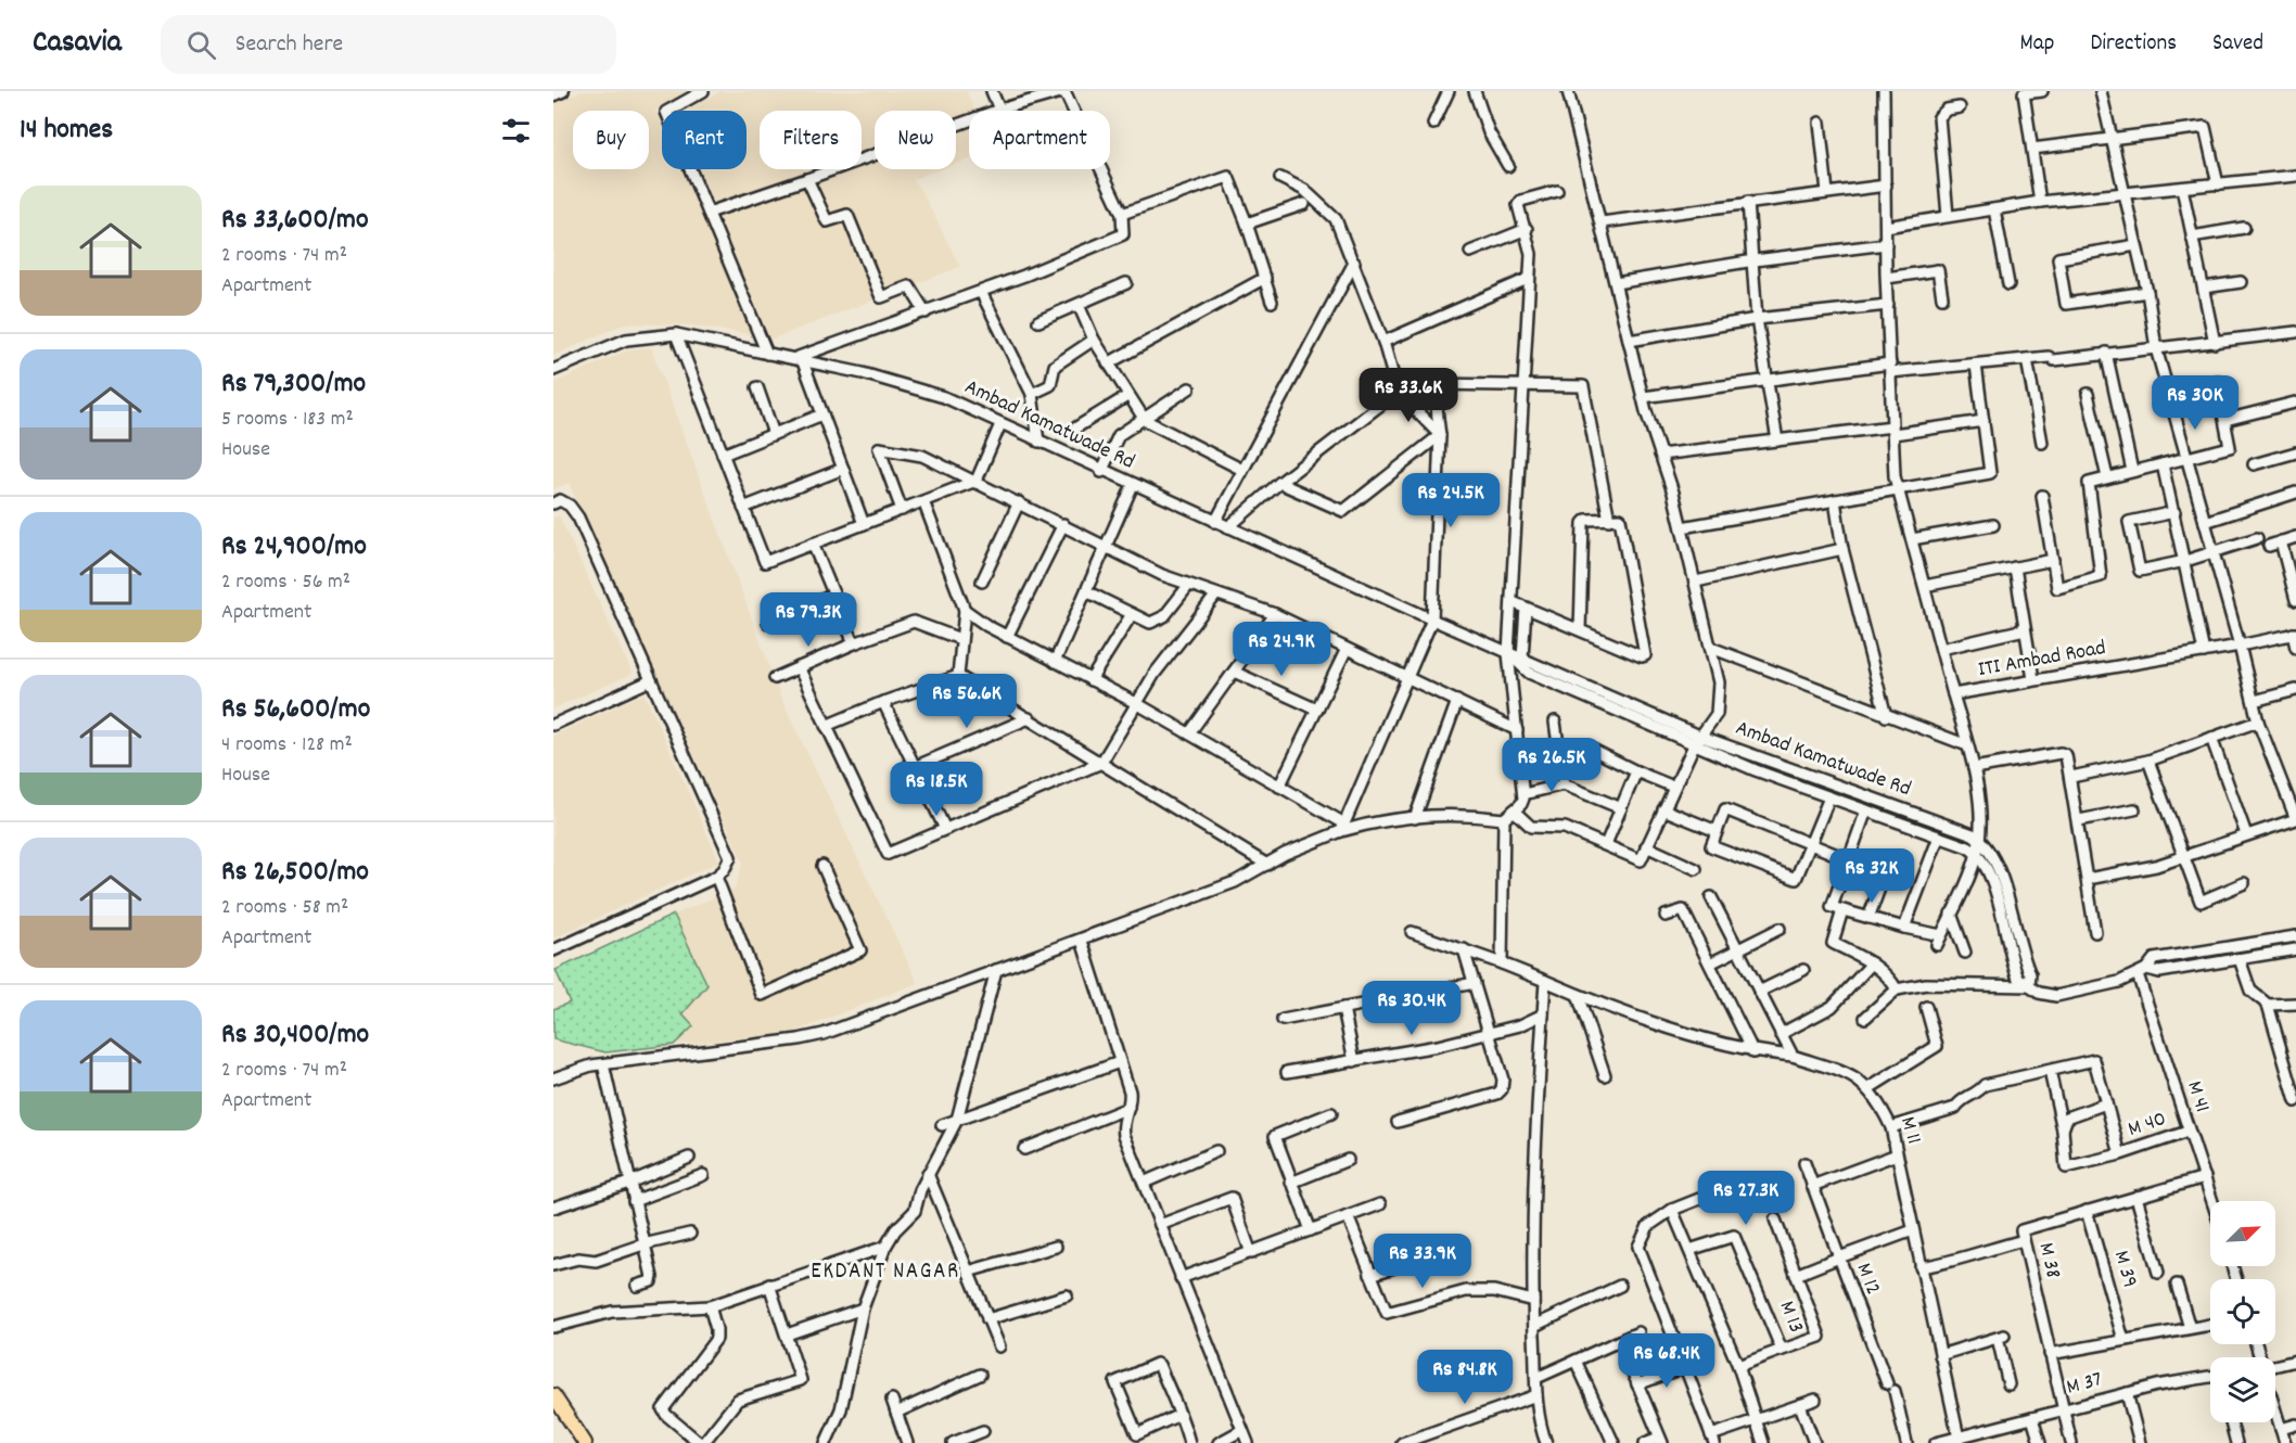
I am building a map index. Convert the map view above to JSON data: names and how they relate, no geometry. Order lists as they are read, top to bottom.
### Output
{
  "streets": {
    "street": [
      "Ambad Kamatwade Rd",
      "ITI Ambad Road",
      "M 41",
      "M 40",
      "M 11",
      "M 38",
      "M 39",
      "M 12",
      "M 13",
      "M 37"
    ]
  },
  "crossings": [
    ["Ambad Kamatwade Rd", "ITI Ambad Road"],
    ["M 41", "M 40"],
    ["M 41", "M 38"],
    ["M 11", "M 12"],
    ["M 11", "M 37"],
    ["M 38", "M 39"],
    ["M 38", "M 37"],
    ["M 12", "M 13"]
  ],
  "districts": ["EKDANT NAGAR"],
  "north": "top right",
  "page": {
    "header": "Casavia",
    "search": "Search here",
    "nav": ["Map", "Directions", "Saved"],
    "heading": "14 homes",
    "chip": [
      "Buy",
      "Rent",
      "Filters",
      "New",
      "Apartment"
    ],
    "list": [
      {
        "name": "Rs 33,600/mo",
        "note": "2 rooms · 74 m² · Apartment"
      },
      {
        "name": "Rs 79,300/mo",
        "note": "5 rooms · 183 m² · House"
      },
      {
        "name": "Rs 24,900/mo",
        "note": "2 rooms · 56 m² · Apartment"
      },
      {
        "name": "Rs 56,600/mo",
        "note": "4 rooms · 128 m² · House"
      },
      {
        "name": "Rs 26,500/mo",
        "note": "2 rooms · 58 m² · Apartment"
      },
      {
        "name": "Rs 30,400/mo",
        "note": "2 rooms · 74 m² · Apartment"
      }
    ],
    "price": [
      "Rs 33.6K",
      "Rs 30K",
      "Rs 24.5K",
      "Rs 79.3K",
      "Rs 24.9K",
      "Rs 56.6K",
      "Rs 26.5K",
      "Rs 18.5K",
      "Rs 32K",
      "Rs 30.4K",
      "Rs 27.3K",
      "Rs 33.9K",
      "Rs 68.4K",
      "Rs 84.8K"
    ]
  }
}
